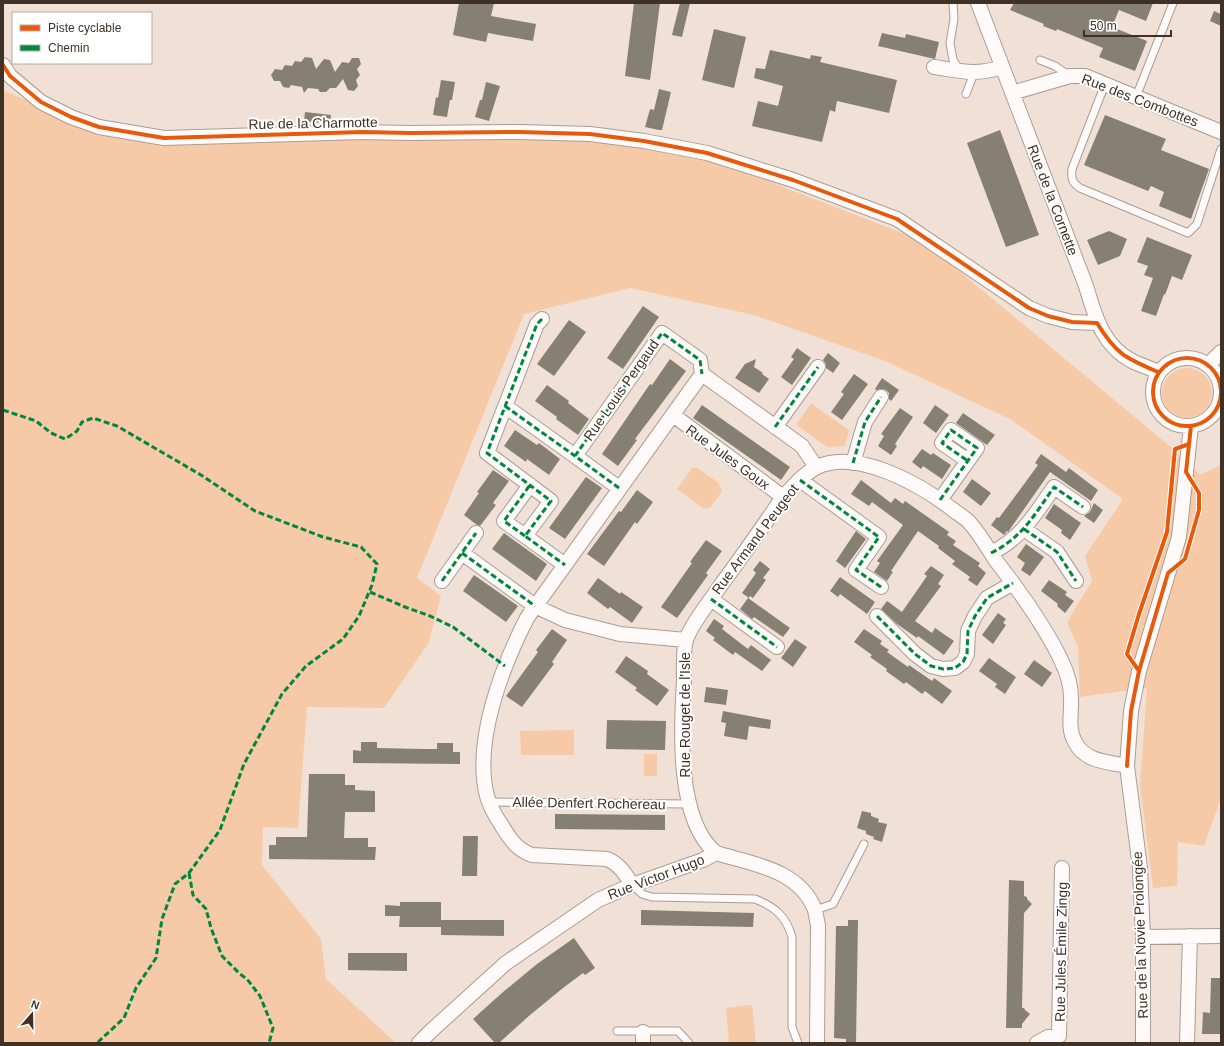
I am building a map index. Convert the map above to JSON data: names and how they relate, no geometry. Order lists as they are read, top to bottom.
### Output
{
  "streets": {
    "street": [
      "Rue des Combottes",
      "Rue de la Charmotte",
      "Rue de la Cornette",
      "Rue Louis Pergaud",
      "Rue Jules Goux",
      "Rue Armand Peugeot",
      "Rue Rouget de l'Isle",
      "Rue Victor Hugo",
      "Rue de la Novie Prolongée",
      "Rue Jules Émile Zingg"
    ],
    "lane": ["Allée Denfert Rochereau"]
  },
  "crossings": [
    ["Rue des Combottes", "Rue de la Cornette"],
    ["Rue de la Charmotte", "Rue de la Cornette"],
    ["Rue de la Cornette", "Rue de la Novie Prolongée"],
    ["Rue Jules Goux", "Rue Armand Peugeot"],
    ["Rue Armand Peugeot", "Rue Rouget de l'Isle"],
    ["Rue Armand Peugeot", "Rue de la Novie Prolongée"],
    ["Rue Rouget de l'Isle", "Allée Denfert Rochereau"],
    ["Rue Rouget de l'Isle", "Rue Victor Hugo"]
  ],
  "legend": ["Piste cyclable", "Chemin"],
  "scale_bar": "50 m",
  "north": "top"
}
